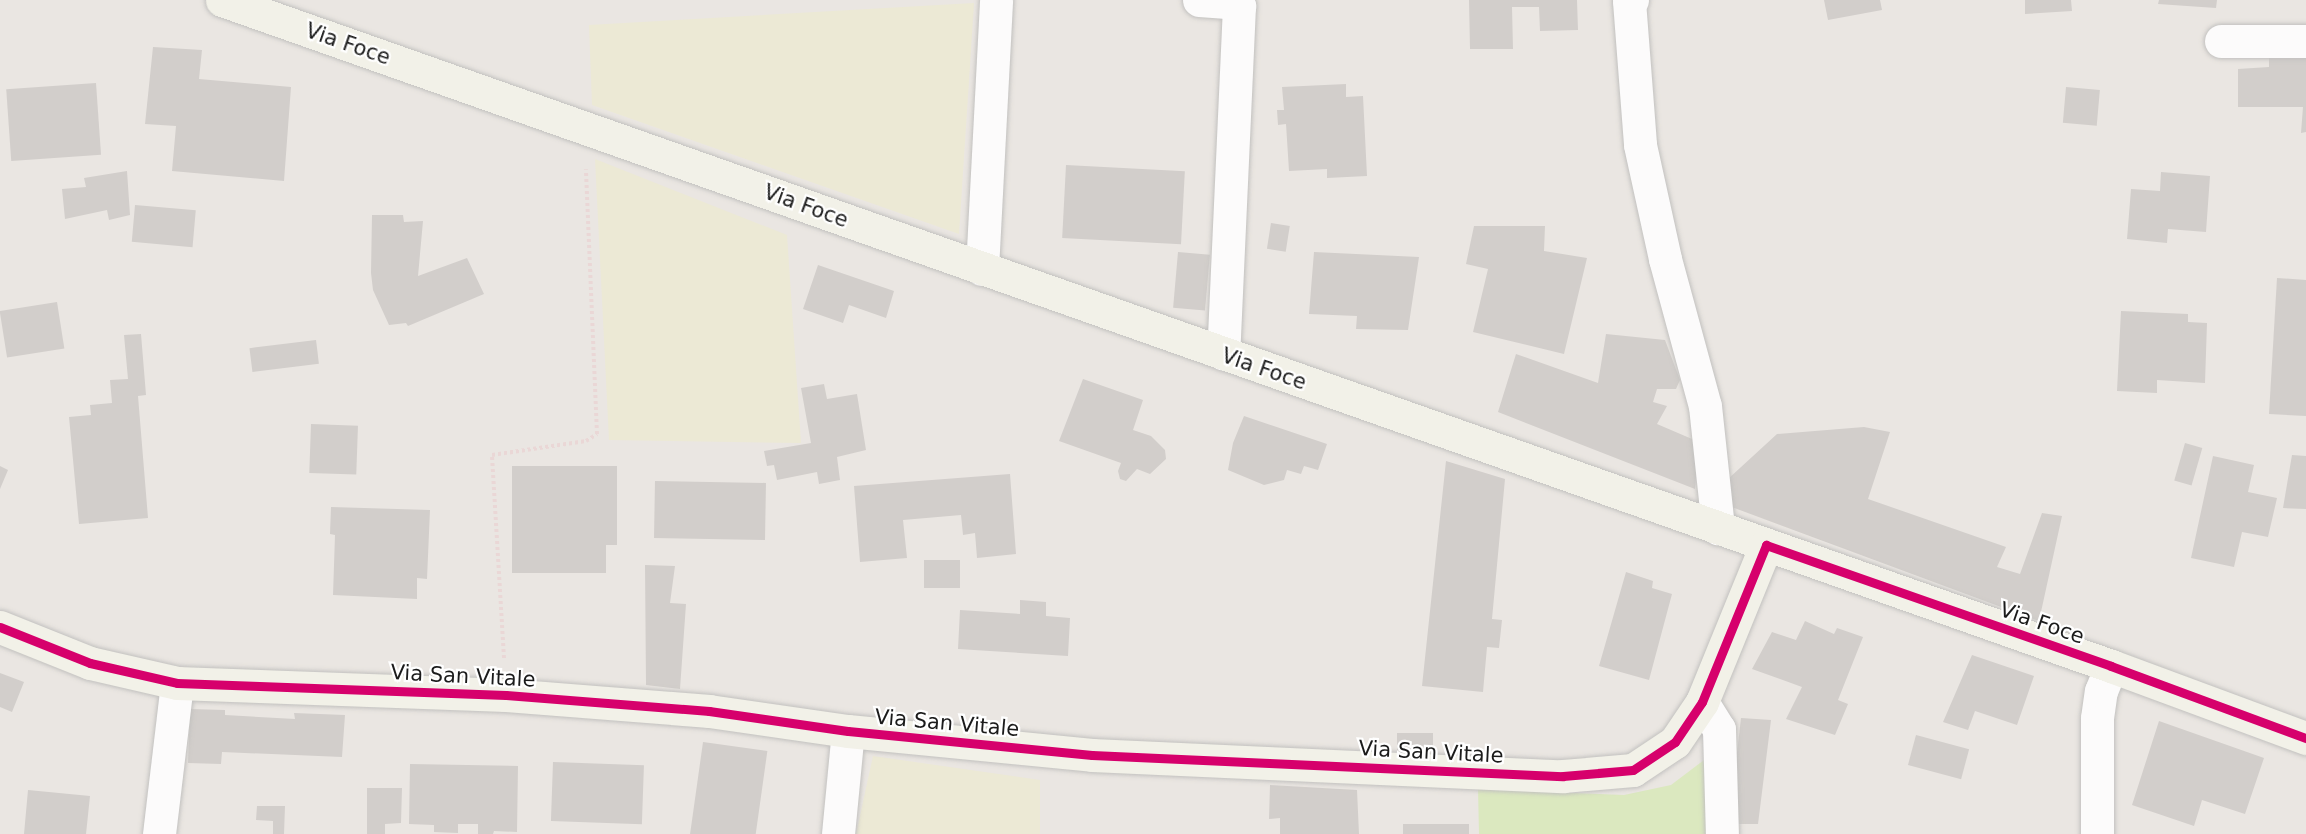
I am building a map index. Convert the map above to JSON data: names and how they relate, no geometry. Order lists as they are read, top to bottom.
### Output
{
  "streets": {
    "main road": ["Via Foce", "Via San Vitale"]
  },
  "crossings": [
    ["Via Foce", "Via San Vitale"]
  ]
}
